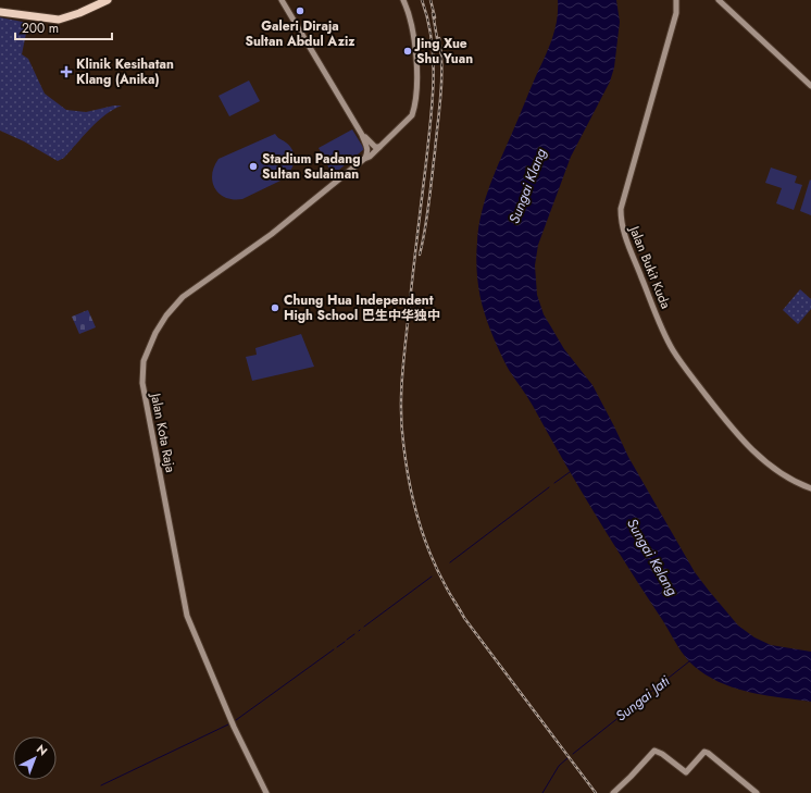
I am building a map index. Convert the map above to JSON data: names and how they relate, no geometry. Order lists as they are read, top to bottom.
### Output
{
  "streets": {
    "main road": ["Jalan Bukit Kuda", "Jalan Kota Raja"]
  },
  "water": ["Sungai Klang", "Sungai Kelang", "Sungai Jati"],
  "places": {
    "other": [
      "Galeri Diraja Sultan Abdul Aziz",
      "Jing Xue Shu Yuan",
      "Stadium Padang Sultan Sulaiman",
      "Chung Hua Independent High School 巴生中华独中"
    ],
    "health": ["Klinik Kesihatan Klang (Anika)"]
  },
  "scale_bar": "200 m",
  "north": "top right"
}
